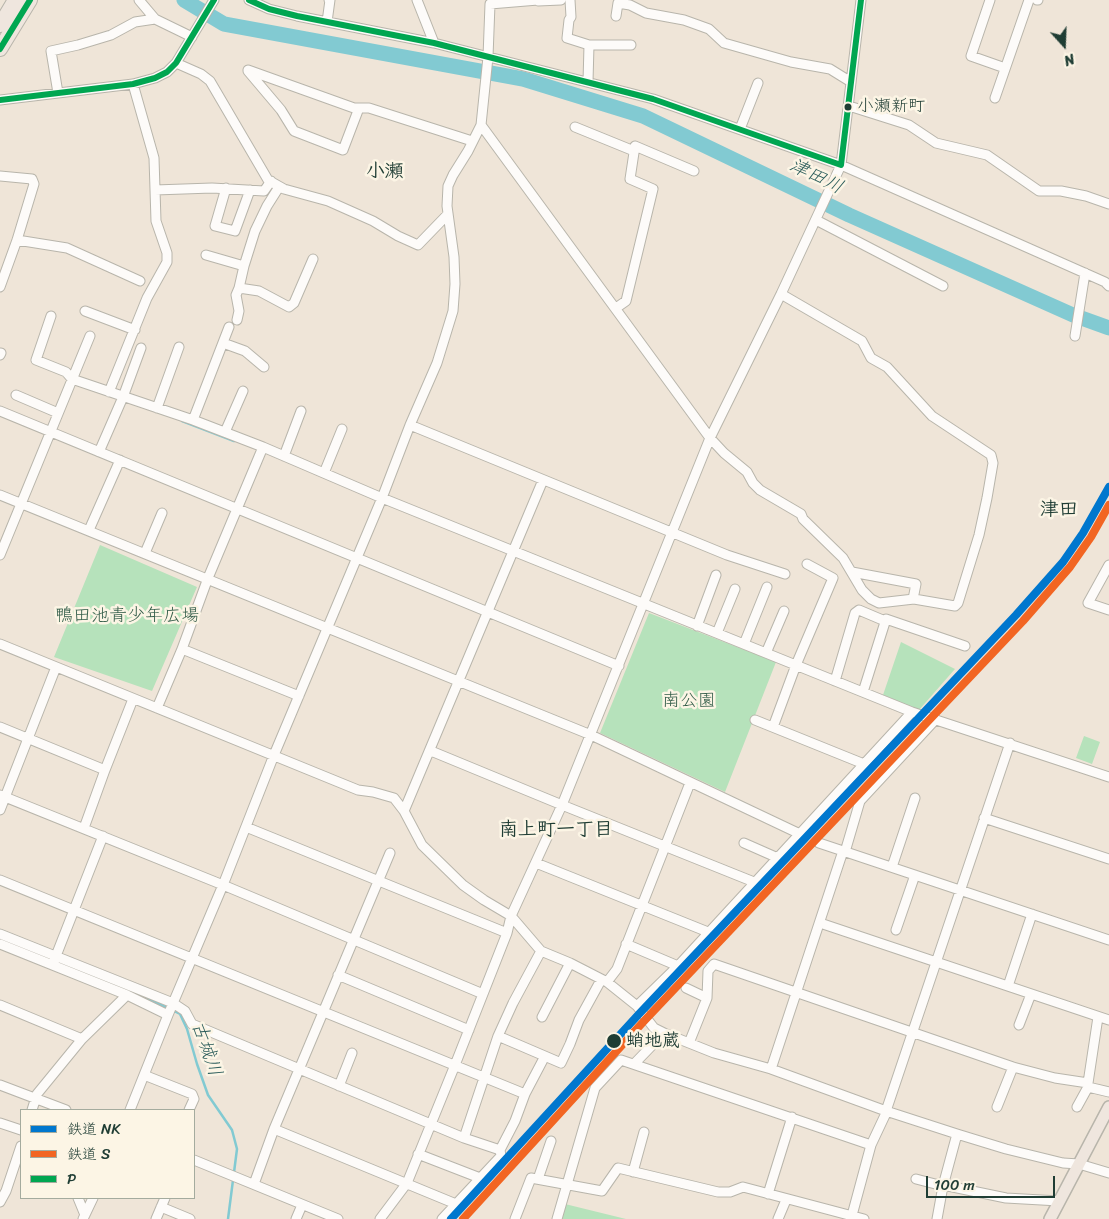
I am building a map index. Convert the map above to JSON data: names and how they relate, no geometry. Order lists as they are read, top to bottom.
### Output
{
  "districts": ["小瀬", "津田", "南上町一丁目"],
  "water": ["津田川", "古城川"],
  "parks": ["鴨田池青少年広場", "南公園"],
  "places": ["小瀬新町", "蛸地蔵"],
  "lines": ["transit line P", "rail line NK", "rail line S"],
  "legend": ["鉄道 NK", "鉄道 S", "P"],
  "scale_bar": "100 m",
  "north": "bottom"
}
